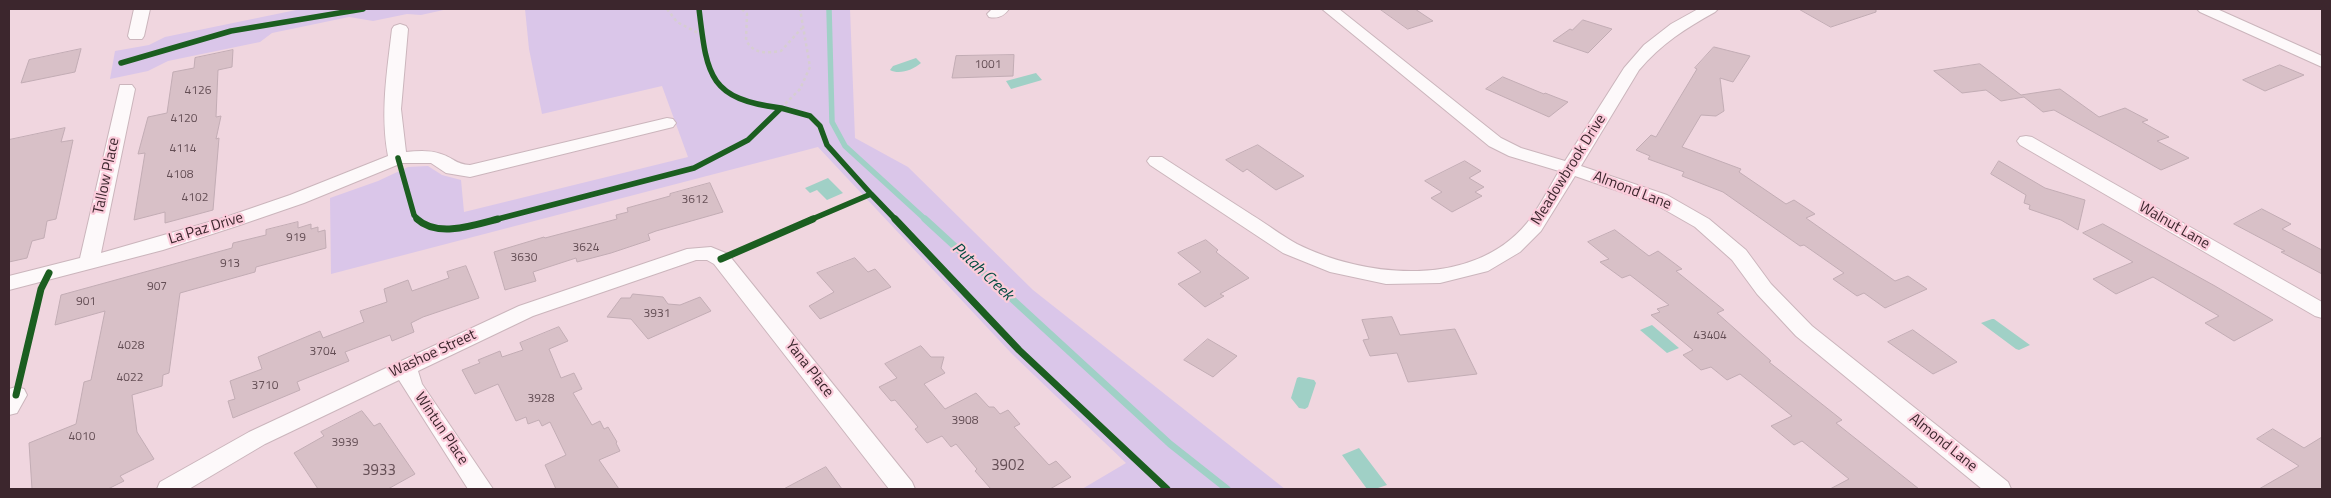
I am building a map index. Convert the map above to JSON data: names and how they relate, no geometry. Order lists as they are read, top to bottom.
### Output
{
  "streets": {
    "street": [
      "Meadowbrook Drive",
      "Tallow Place",
      "Almond Lane",
      "Walnut Lane",
      "La Paz Drive",
      "Washoe Street",
      "Yana Place",
      "Wintun Place"
    ]
  },
  "crossings": [
    ["Meadowbrook Drive", "Almond Lane"],
    ["Tallow Place", "La Paz Drive"],
    ["Washoe Street", "Yana Place"],
    ["Washoe Street", "Wintun Place"]
  ],
  "water": ["Putah Creek"],
  "house_numbers": [
    "1001",
    "4126",
    "4120",
    "4114",
    "4108",
    "4102",
    "3612",
    "919",
    "3624",
    "3630",
    "913",
    "907",
    "901",
    "3931",
    "43404",
    "4028",
    "3704",
    "4022",
    "3710",
    "3928",
    "3908",
    "4010",
    "3939",
    "3902",
    "3933"
  ]
}
